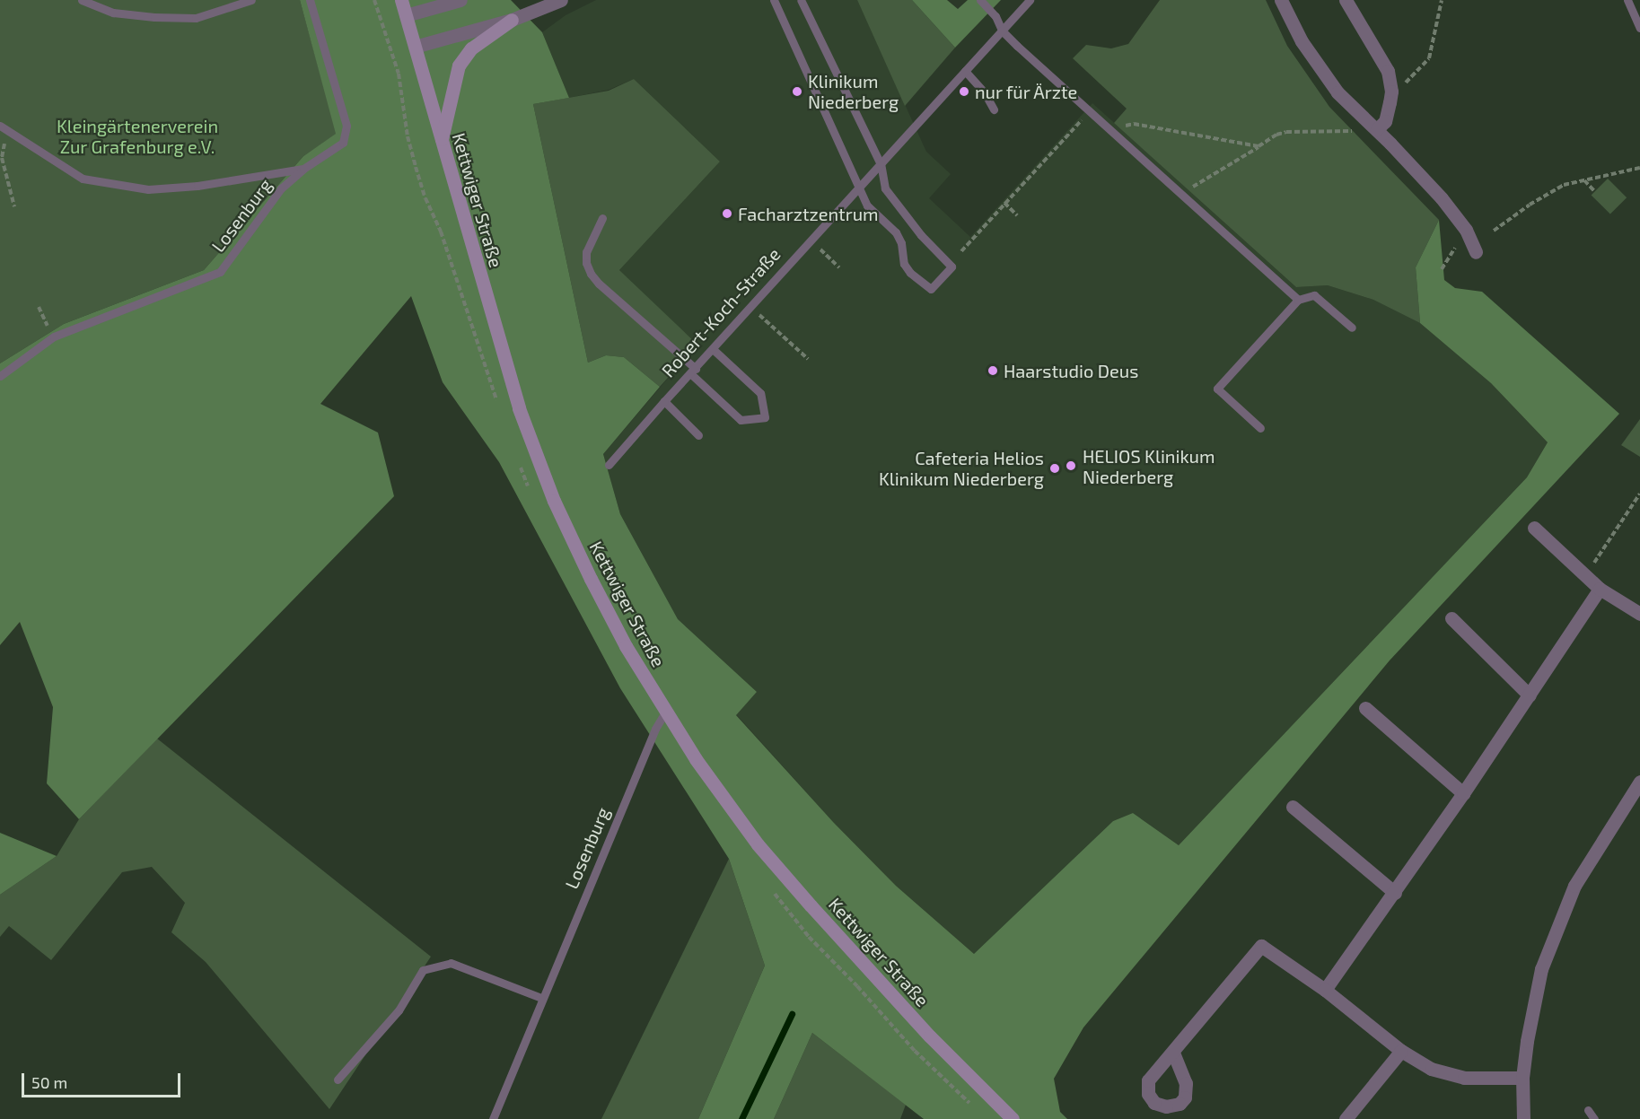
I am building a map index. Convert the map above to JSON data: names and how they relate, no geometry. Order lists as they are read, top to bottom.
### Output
{
  "streets": {
    "main road": ["Kettwiger Straße"],
    "lane": ["Losenburg", "Robert-Koch-Straße"]
  },
  "crossings": [
    ["Kettwiger Straße", "Losenburg"]
  ],
  "parks": ["Kleingärtenerverein Zur Grafenburg e.V."],
  "places": [
    "Klinikum Niederberg",
    "nur für Ärzte",
    "Facharztzentrum",
    "Haarstudio Deus",
    "HELIOS Klinikum Niederberg",
    "Cafeteria Helios Klinikum Niederberg"
  ],
  "scale_bar": "50 m"
}
